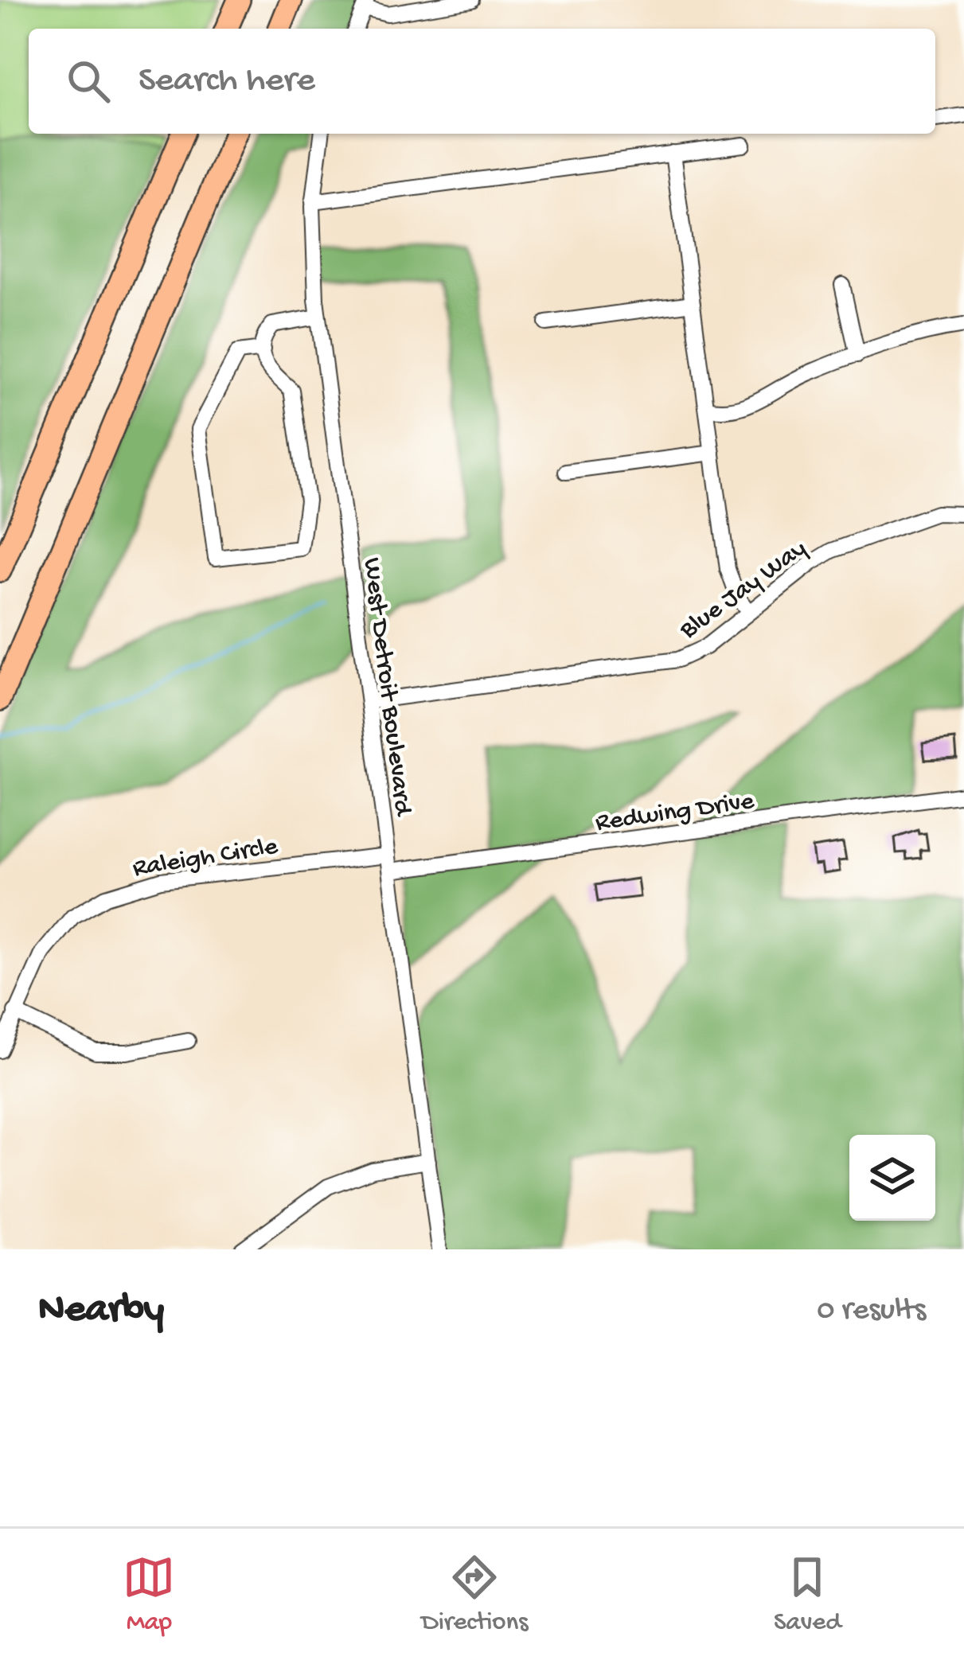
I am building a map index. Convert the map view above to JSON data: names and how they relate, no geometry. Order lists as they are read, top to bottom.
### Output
{
  "streets": {
    "street": [
      "Blue Jay Way",
      "West Detroit Boulevard",
      "Redwing Drive",
      "Raleigh Circle"
    ]
  },
  "crossings": [
    ["Blue Jay Way", "West Detroit Boulevard"],
    ["West Detroit Boulevard", "Redwing Drive"],
    ["West Detroit Boulevard", "Raleigh Circle"],
    ["Redwing Drive", "Raleigh Circle"]
  ],
  "page": {
    "search": "Search here",
    "heading": ["Nearby", "0 results"],
    "nav": ["Map", "Directions", "Saved"]
  }
}
